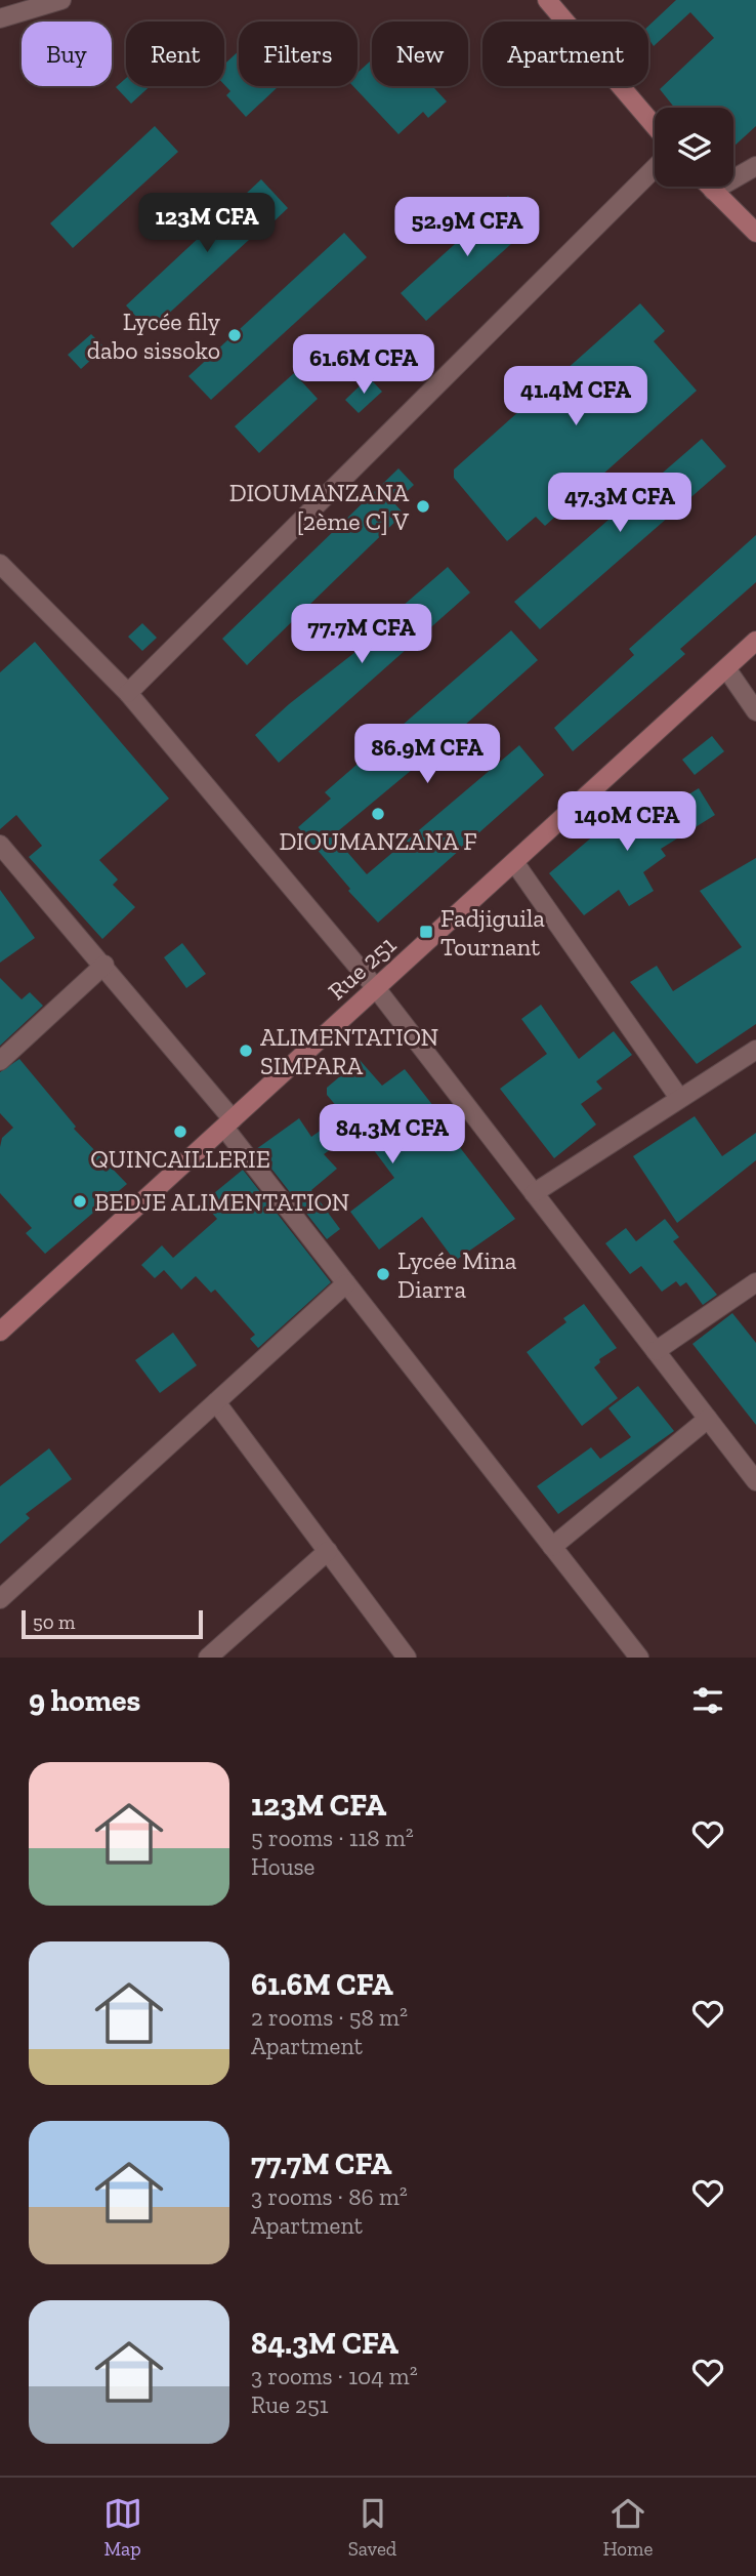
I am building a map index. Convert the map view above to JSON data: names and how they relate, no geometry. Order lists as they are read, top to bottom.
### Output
{
  "streets": {
    "main road": ["Rue 251"]
  },
  "places": {
    "other": [
      "Lycée fily dabo sissoko",
      "DIOUMANZANA [2ème C] V",
      "DIOUMANZANA F",
      "ALIMENTATION SIMPARA",
      "QUINCAILLERIE",
      "BEDJE ALIMENTATION",
      "Lycée Mina Diarra"
    ],
    "transit": ["Fadjiguila Tournant"]
  },
  "scale_bar": "50 m",
  "page": {
    "chip": [
      "Buy",
      "Rent",
      "Filters",
      "New",
      "Apartment"
    ],
    "price": [
      "123M CFA",
      "52.9M CFA",
      "61.6M CFA",
      "41.4M CFA",
      "47.3M CFA",
      "77.7M CFA",
      "86.9M CFA",
      "140M CFA",
      "84.3M CFA"
    ],
    "scale": "50 m",
    "heading": "9 homes",
    "list": [
      {
        "name": "123M CFA",
        "note": "5 rooms · 118 m² · House"
      },
      {
        "name": "61.6M CFA",
        "note": "2 rooms · 58 m² · Apartment"
      },
      {
        "name": "77.7M CFA",
        "note": "3 rooms · 86 m² · Apartment"
      },
      {
        "name": "84.3M CFA",
        "note": "3 rooms · 104 m² · Rue 251"
      }
    ],
    "tabs": ["Map", "Saved", "Home"]
  }
}
